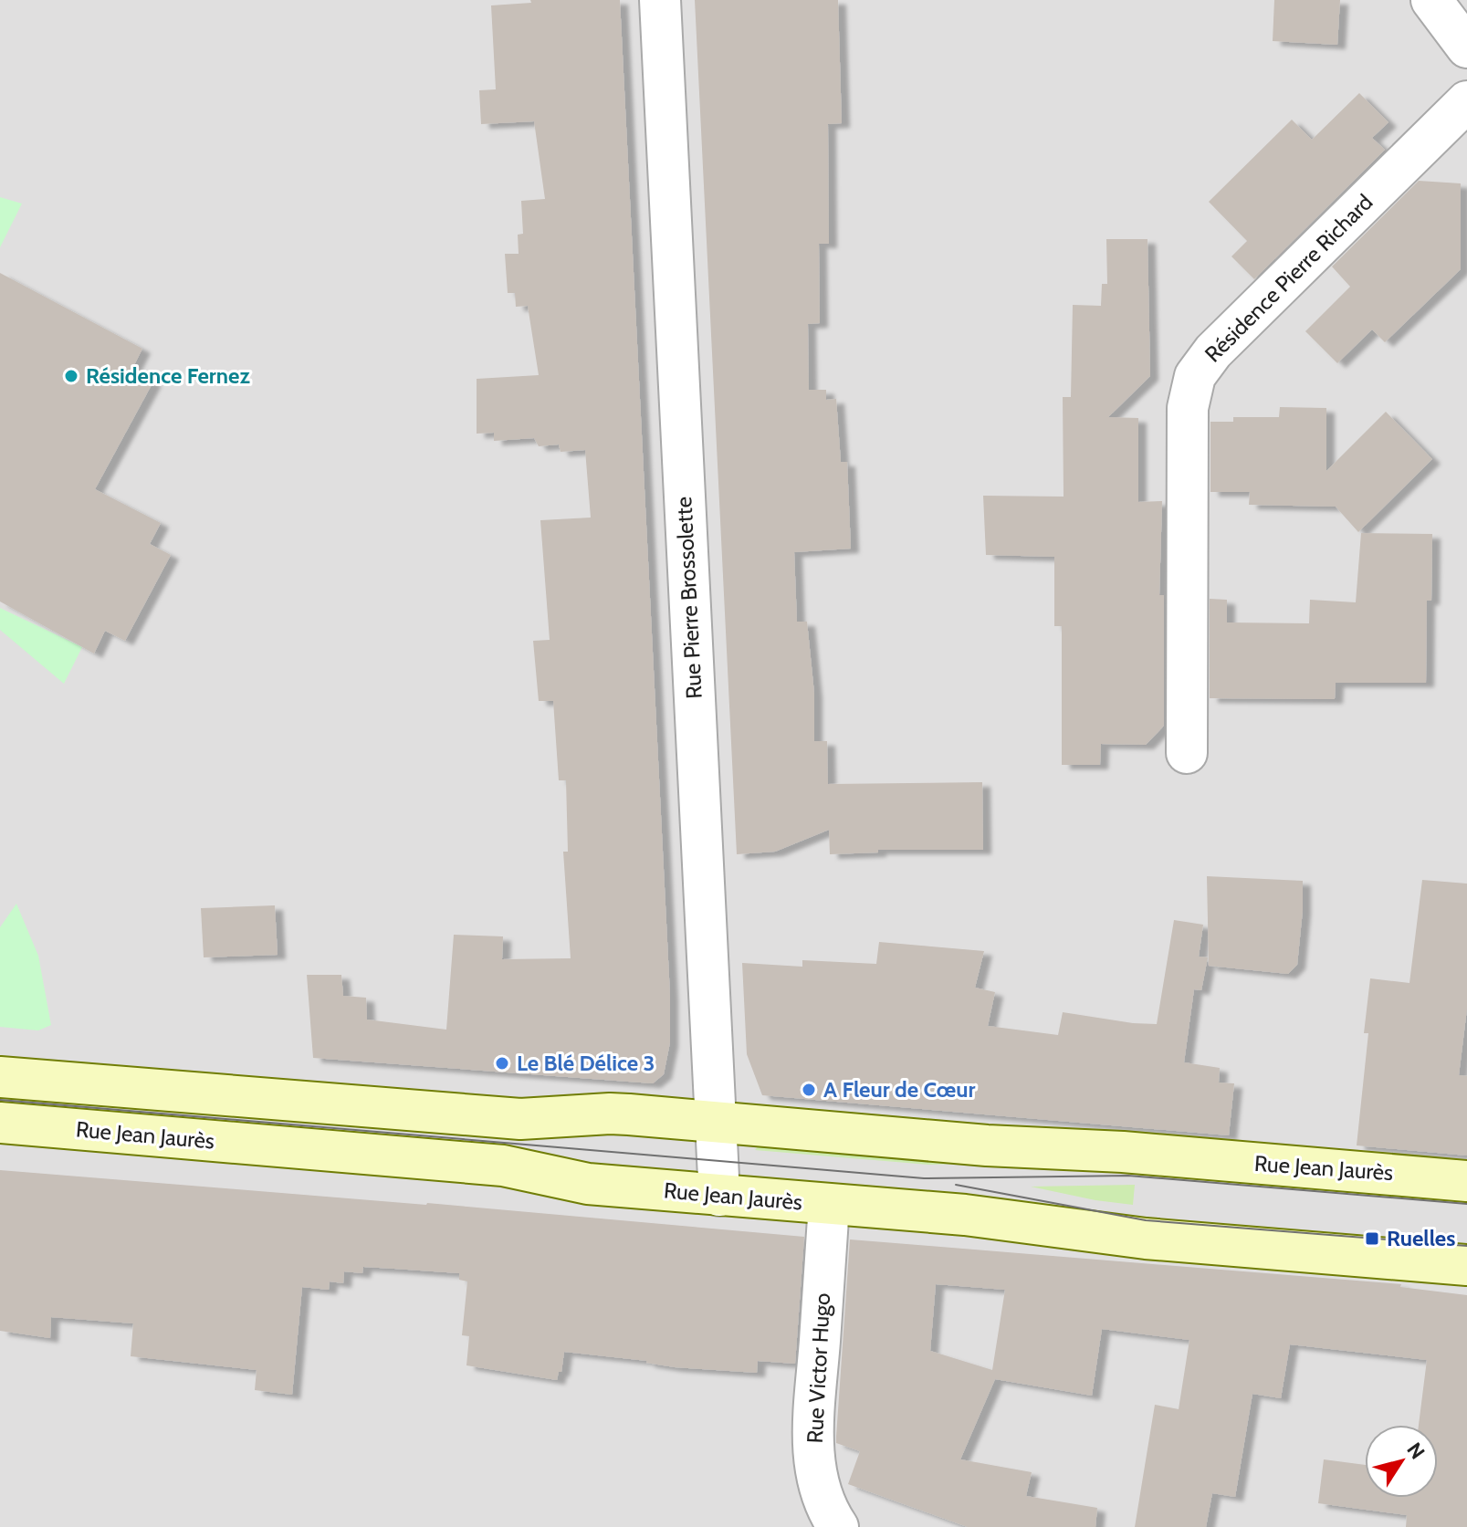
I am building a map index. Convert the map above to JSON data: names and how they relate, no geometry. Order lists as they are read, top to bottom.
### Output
{
  "streets": {
    "main road": ["Rue Jean Jaurès"],
    "street": ["Résidence Pierre Richard", "Rue Pierre Brossolette", "Rue Victor Hugo"]
  },
  "crossings": [
    ["Rue Pierre Brossolette", "Rue Jean Jaurès"],
    ["Rue Jean Jaurès", "Rue Victor Hugo"]
  ],
  "places": {
    "other": ["Résidence Fernez", "Le Blé Délice 3", "A Fleur de Cœur"],
    "transit": ["Ruelles"]
  },
  "north": "top right"
}
